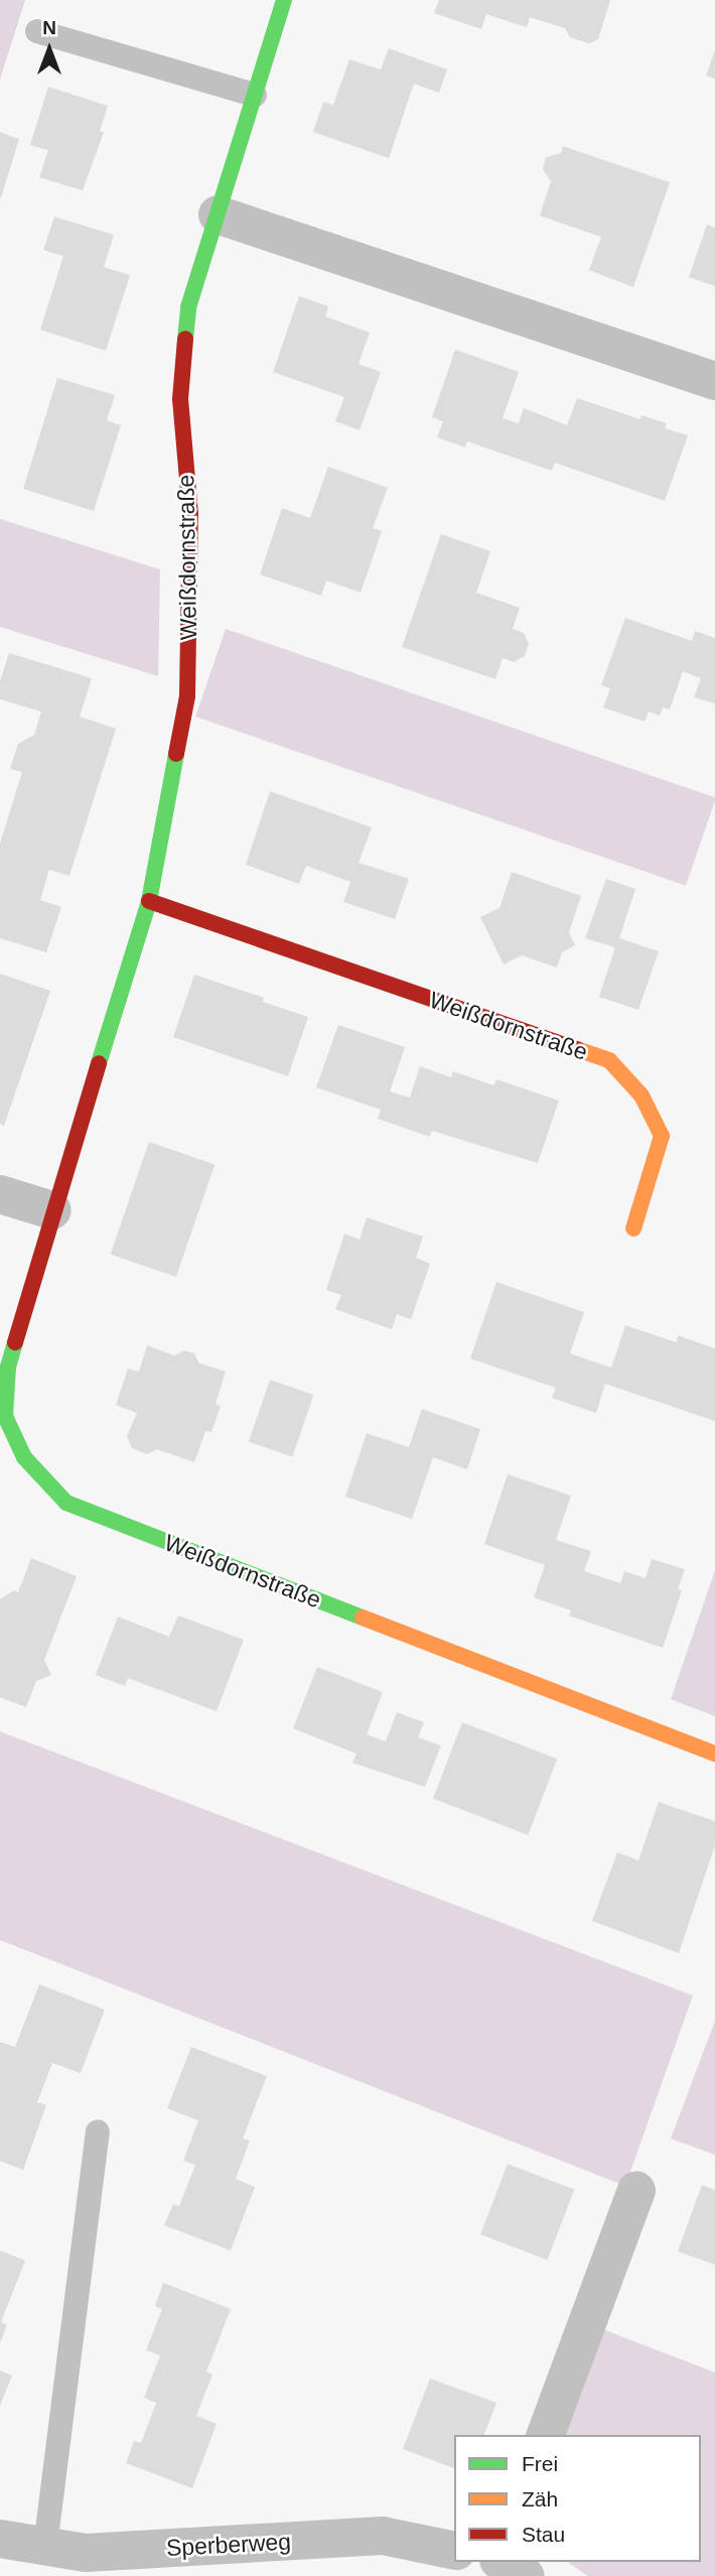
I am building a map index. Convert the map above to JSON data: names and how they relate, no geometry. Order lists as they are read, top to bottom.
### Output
{
  "streets": {
    "street": ["Weißdornstraße", "Sperberweg"]
  },
  "legend": ["Frei", "Zäh", "Stau"],
  "north": "top"
}
